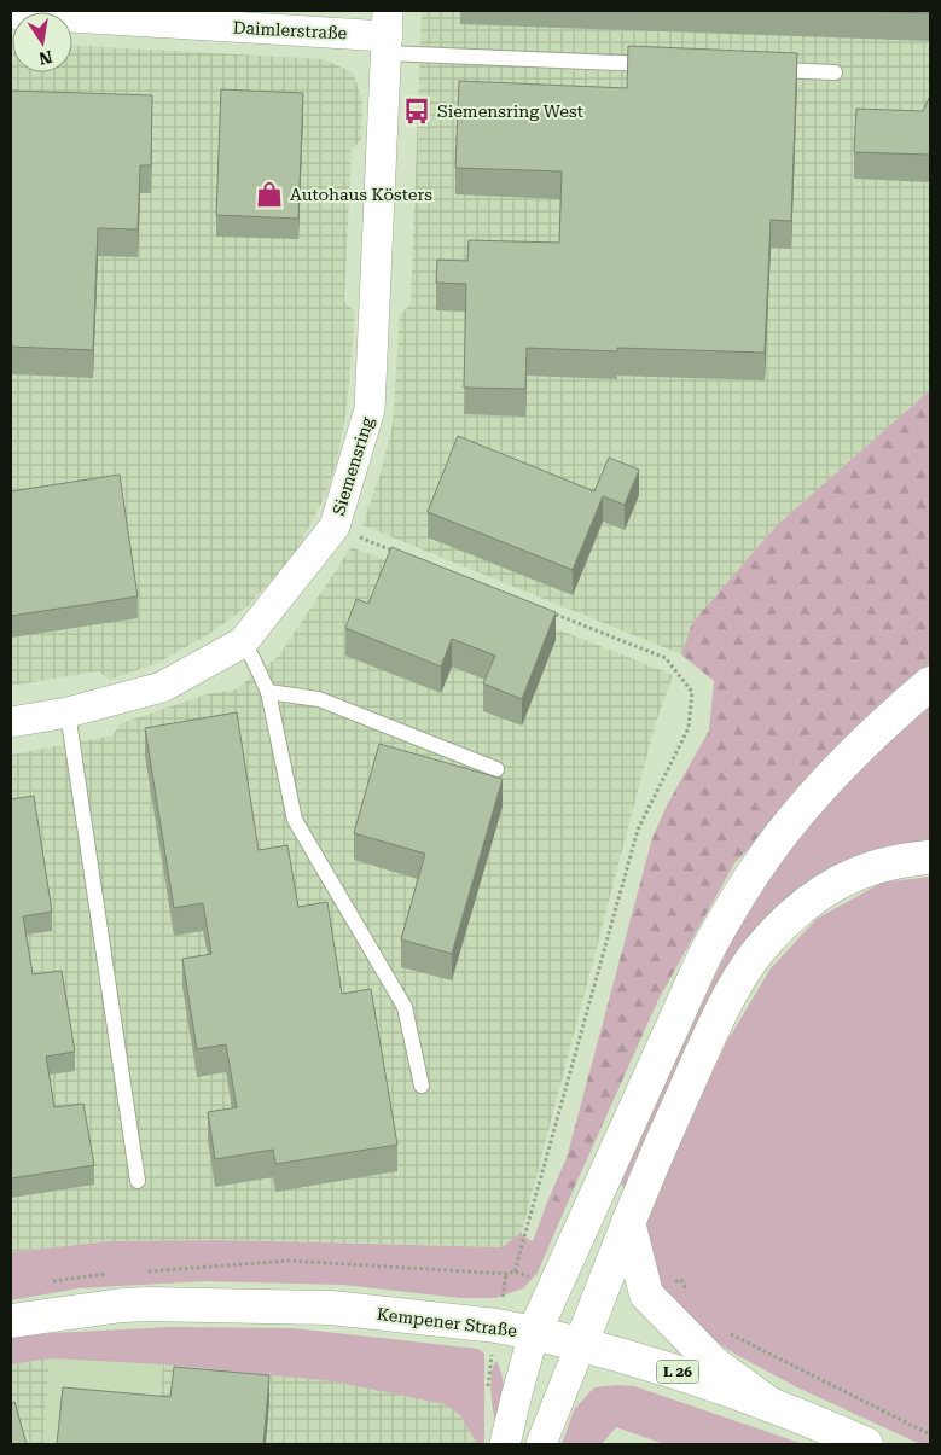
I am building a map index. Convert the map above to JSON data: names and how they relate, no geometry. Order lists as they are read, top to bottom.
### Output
{
  "streets": {
    "main road": ["Kempener Straße", "L 26"],
    "street": ["Daimlerstraße", "Siemensring"]
  },
  "crossings": [
    ["Daimlerstraße", "Siemensring"]
  ],
  "places": {
    "bus stop": ["Siemensring West"],
    "shop": ["Autohaus Kösters"]
  },
  "north": "bottom"
}
